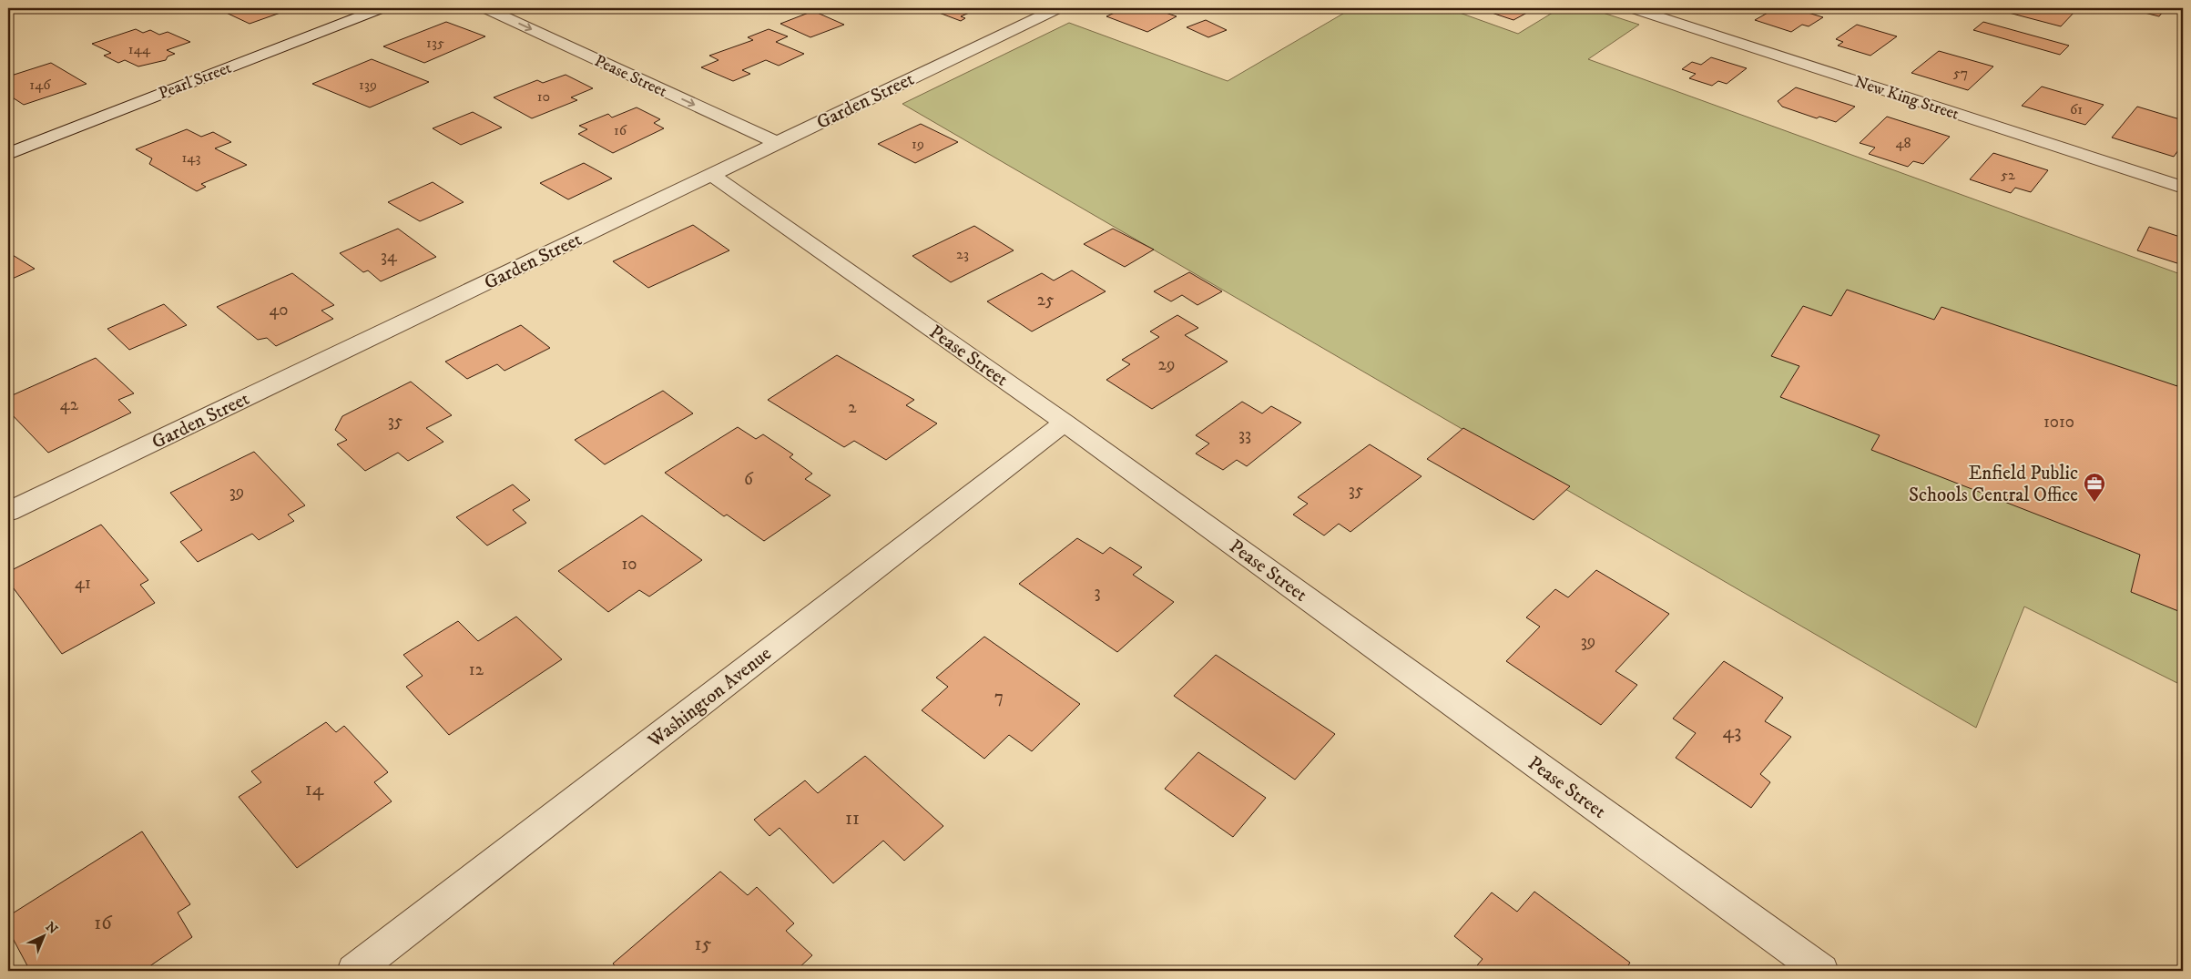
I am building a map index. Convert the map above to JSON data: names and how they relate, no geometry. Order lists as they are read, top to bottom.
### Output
{
  "streets": {
    "street": [
      "Pease Street",
      "Pearl Street",
      "New King Street",
      "Garden Street",
      "Washington Avenue"
    ]
  },
  "crossings": [
    ["Pease Street", "Garden Street"],
    ["Pease Street", "Washington Avenue"]
  ],
  "places": {
    "office": ["Enfield Public Schools Central Office"]
  },
  "house_numbers": [
    "135",
    "144",
    "57",
    "146",
    "139",
    "10",
    "61",
    "16",
    "48",
    "19",
    "143",
    "52",
    "23",
    "34",
    "25",
    "40",
    "29",
    "42",
    "2",
    "35",
    "1010",
    "33",
    "6",
    "35",
    "39",
    "10",
    "41",
    "3",
    "39",
    "12",
    "7",
    "43",
    "14",
    "11",
    "16",
    "15"
  ],
  "north": "top right"
}
